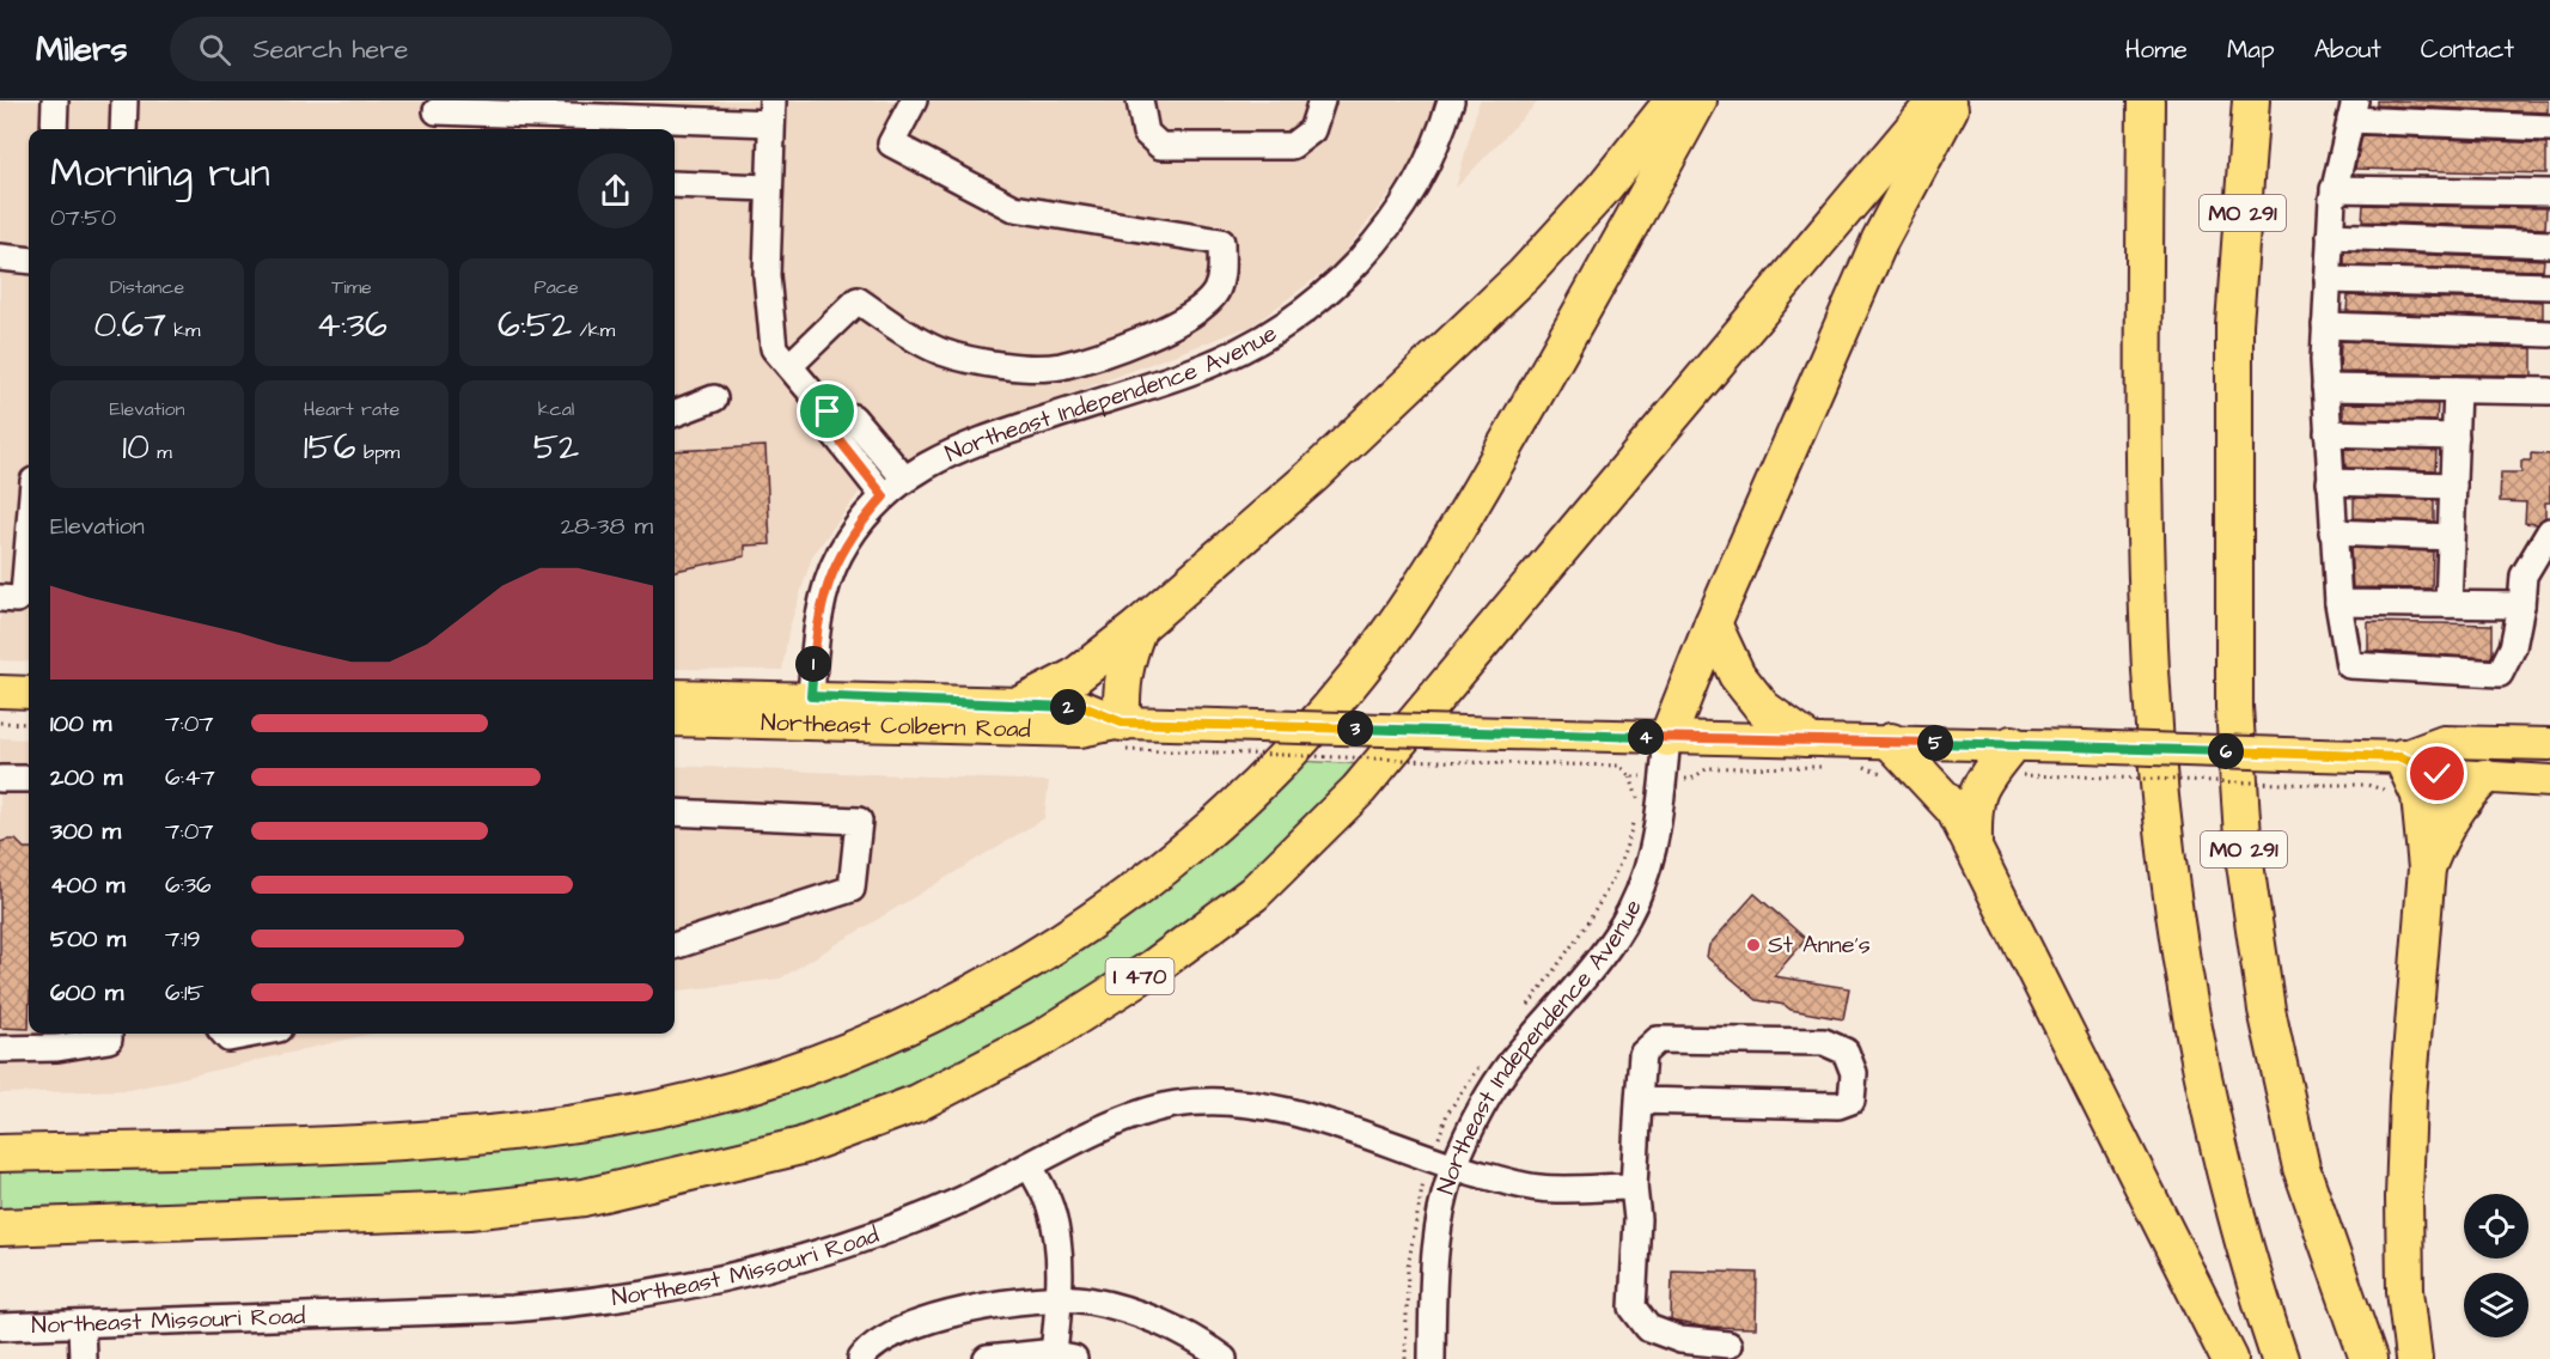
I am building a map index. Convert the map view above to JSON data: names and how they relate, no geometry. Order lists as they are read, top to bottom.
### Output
{
  "streets": {
    "highway": ["MO 291", "I 470"],
    "main road": ["Northeast Colbern Road"],
    "street": ["Northeast Independence Avenue", "Northeast Missouri Road"]
  },
  "crossings": [
    ["Northeast Independence Avenue", "Northeast Colbern Road"],
    ["Northeast Independence Avenue", "Northeast Missouri Road"]
  ],
  "places": ["St Anne's"],
  "page": {
    "header": "Milers",
    "search": "Search here",
    "nav": [
      "Home",
      "Map",
      "About",
      "Contact"
    ],
    "heading": ["Morning run", "07:50"],
    "stats": [
      ["Distance", "0.67 km"],
      ["Time", "4:36"],
      ["Pace", "6:52 /km"],
      ["Elevation", "10 m"],
      ["Heart rate", "156 bpm"],
      ["kcal", "52"]
    ],
    "chart": ["Elevation", "28–38 m"],
    "pins": [
      "1",
      "2",
      "3",
      "4",
      "5",
      "6"
    ],
    "list": [
      {
        "name": "100 m",
        "note": "7:07"
      },
      {
        "name": "200 m",
        "note": "6:47"
      },
      {
        "name": "300 m",
        "note": "7:07"
      },
      {
        "name": "400 m",
        "note": "6:36"
      },
      {
        "name": "500 m",
        "note": "7:19"
      },
      {
        "name": "600 m",
        "note": "6:15"
      }
    ]
  }
}
